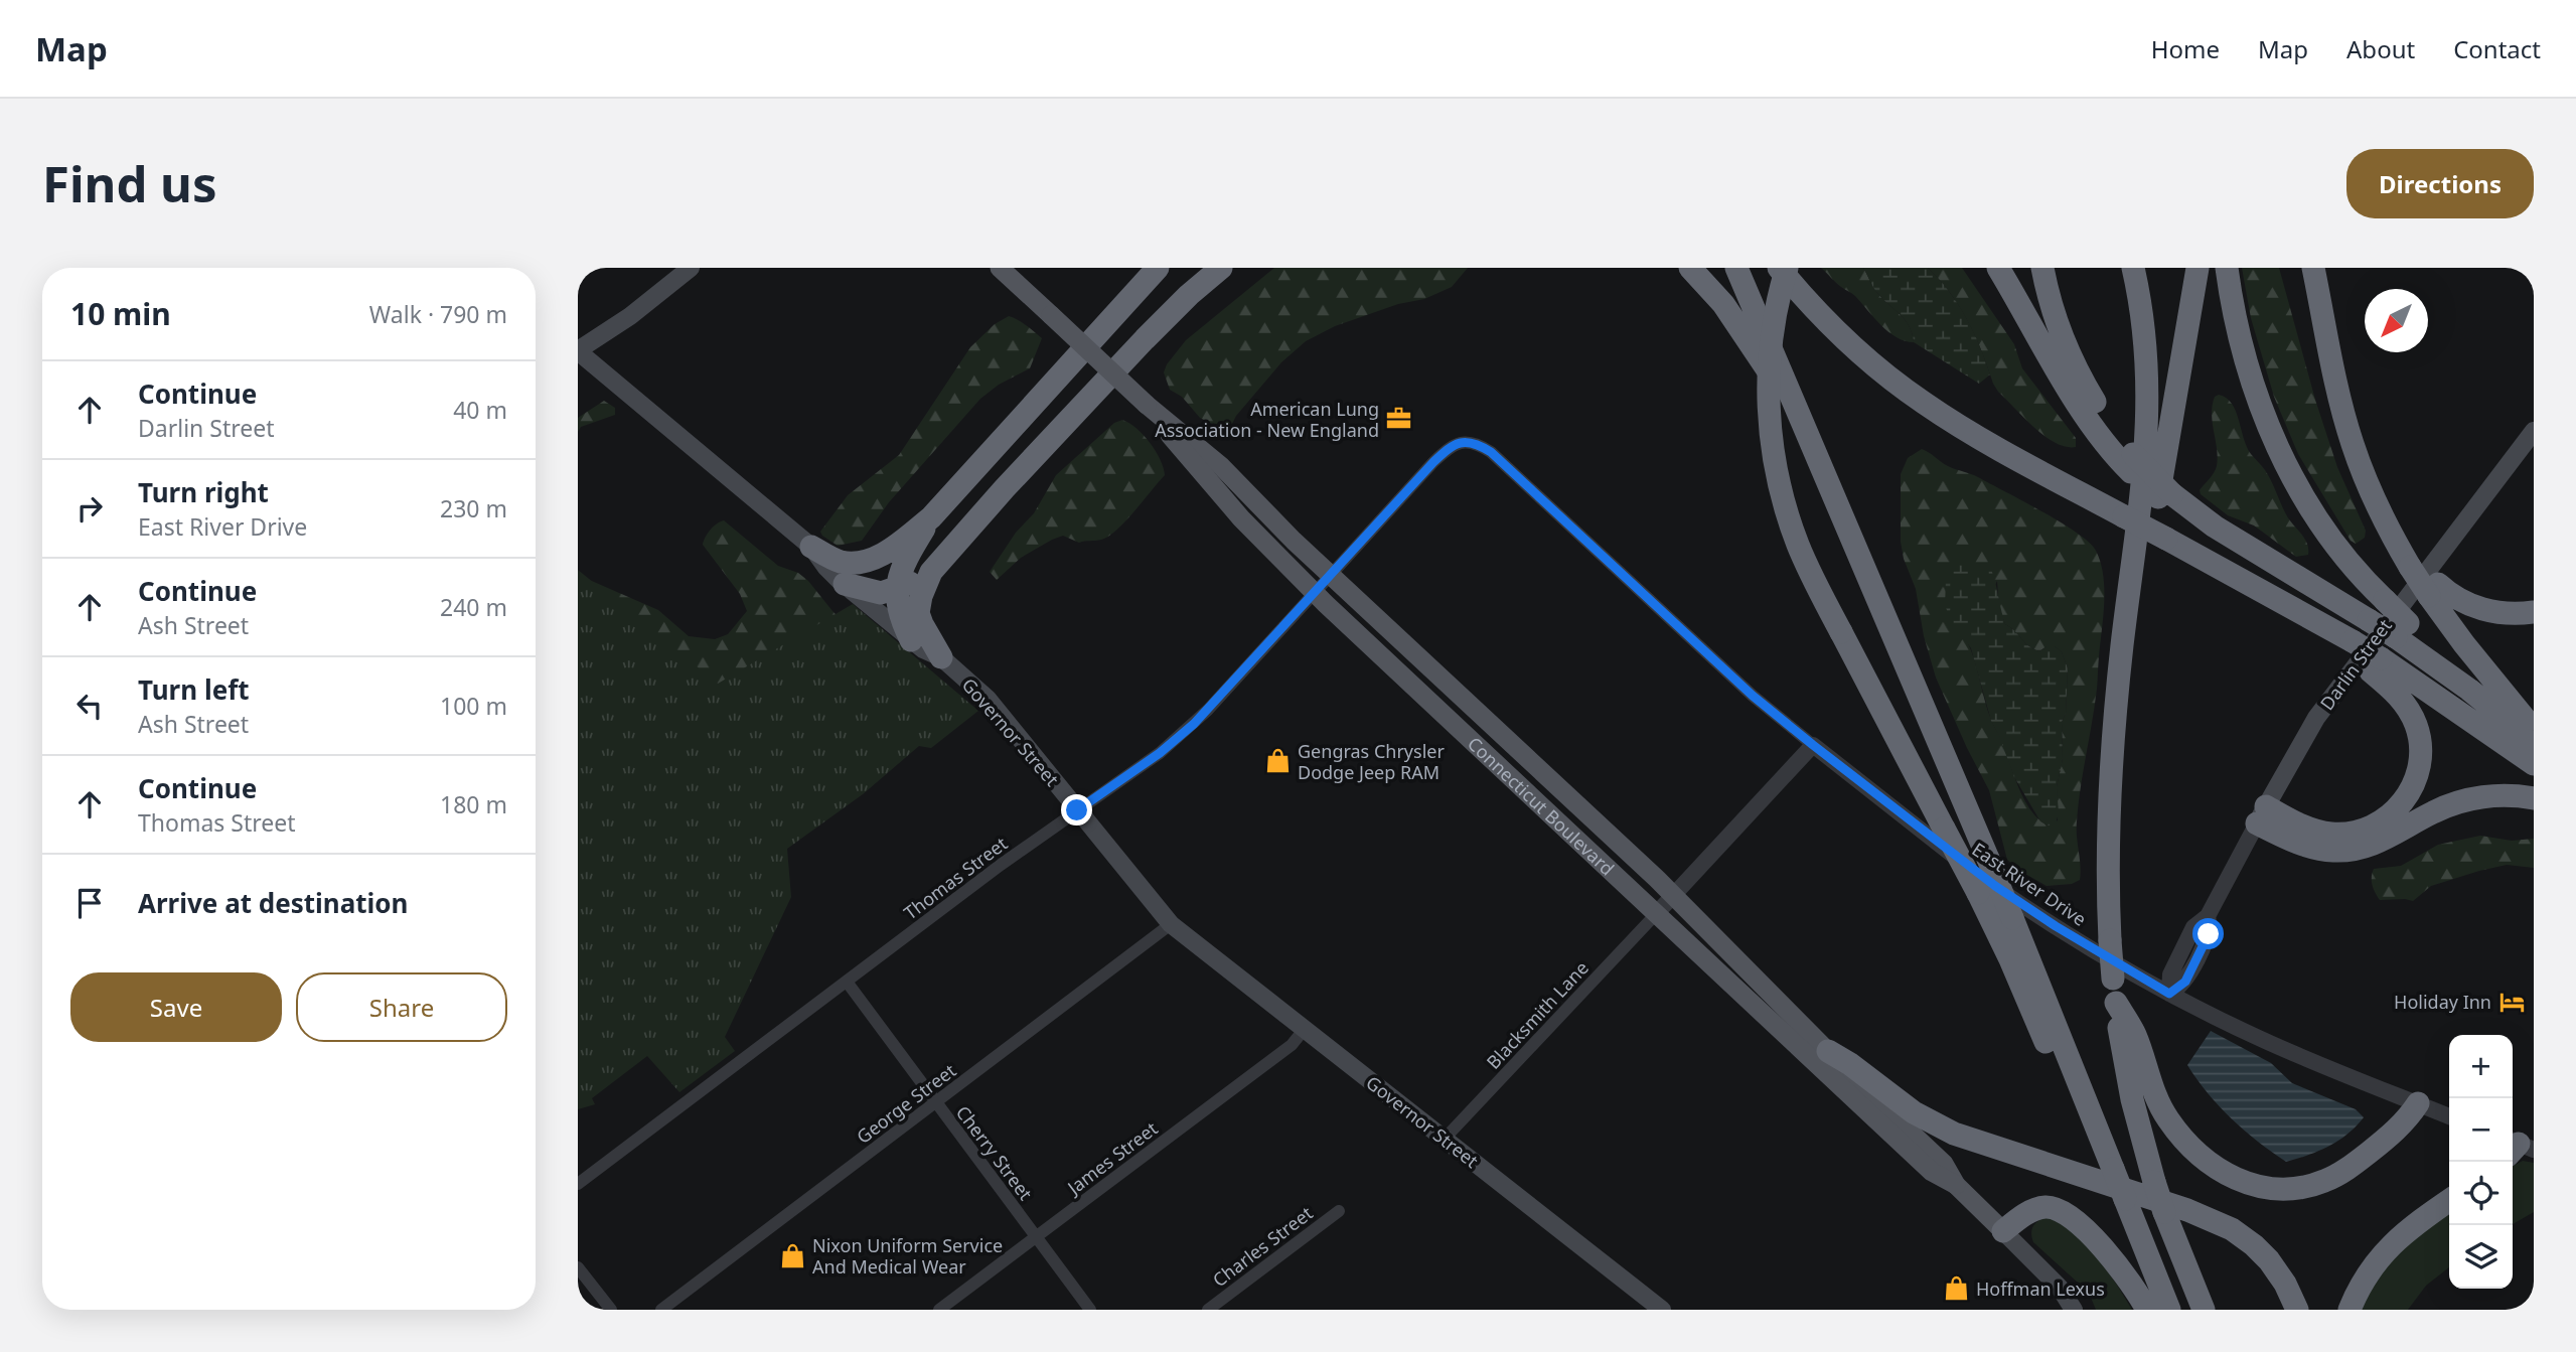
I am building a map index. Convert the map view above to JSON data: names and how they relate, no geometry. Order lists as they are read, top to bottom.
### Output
{
  "streets": {
    "main road": ["Darlin Street", "Governor Street", "Connecticut Boulevard"],
    "street": [
      "Thomas Street",
      "East River Drive",
      "Blacksmith Lane",
      "George Street",
      "Cherry Street",
      "James Street",
      "Charles Street"
    ]
  },
  "crossings": [
    ["Darlin Street", "East River Drive"],
    ["Governor Street", "Thomas Street"],
    ["Governor Street", "Blacksmith Lane"],
    ["Governor Street", "George Street"],
    ["Governor Street", "James Street"],
    ["Connecticut Boulevard", "Thomas Street"],
    ["Connecticut Boulevard", "Blacksmith Lane"],
    ["Thomas Street", "East River Drive"],
    ["Thomas Street", "Cherry Street"],
    ["George Street", "Cherry Street"],
    ["Cherry Street", "James Street"]
  ],
  "places": {
    "office": ["American Lung Association - New England"],
    "shop": ["Gengras Chrysler Dodge Jeep RAM", "Nixon Uniform Service And Medical Wear", "Hoffman Lexus"],
    "hotel": ["Holiday Inn"]
  },
  "north": "bottom left",
  "page": {
    "header": "Map",
    "nav": [
      "Home",
      "Map",
      "About",
      "Contact"
    ],
    "buttons": [
      "Directions",
      ["Save", "Share"]
    ],
    "title": "Find us",
    "heading": ["10 min", "Walk · 790 m"],
    "list": [
      ["Continue", "Darlin Street", "40 m"],
      ["Turn right", "East River Drive", "230 m"],
      ["Continue", "Ash Street", "240 m"],
      ["Turn left", "Ash Street", "100 m"],
      ["Continue", "Thomas Street", "180 m"],
      "Arrive at destination"
    ],
    "map_buttons": ["+", "−"]
  }
}
